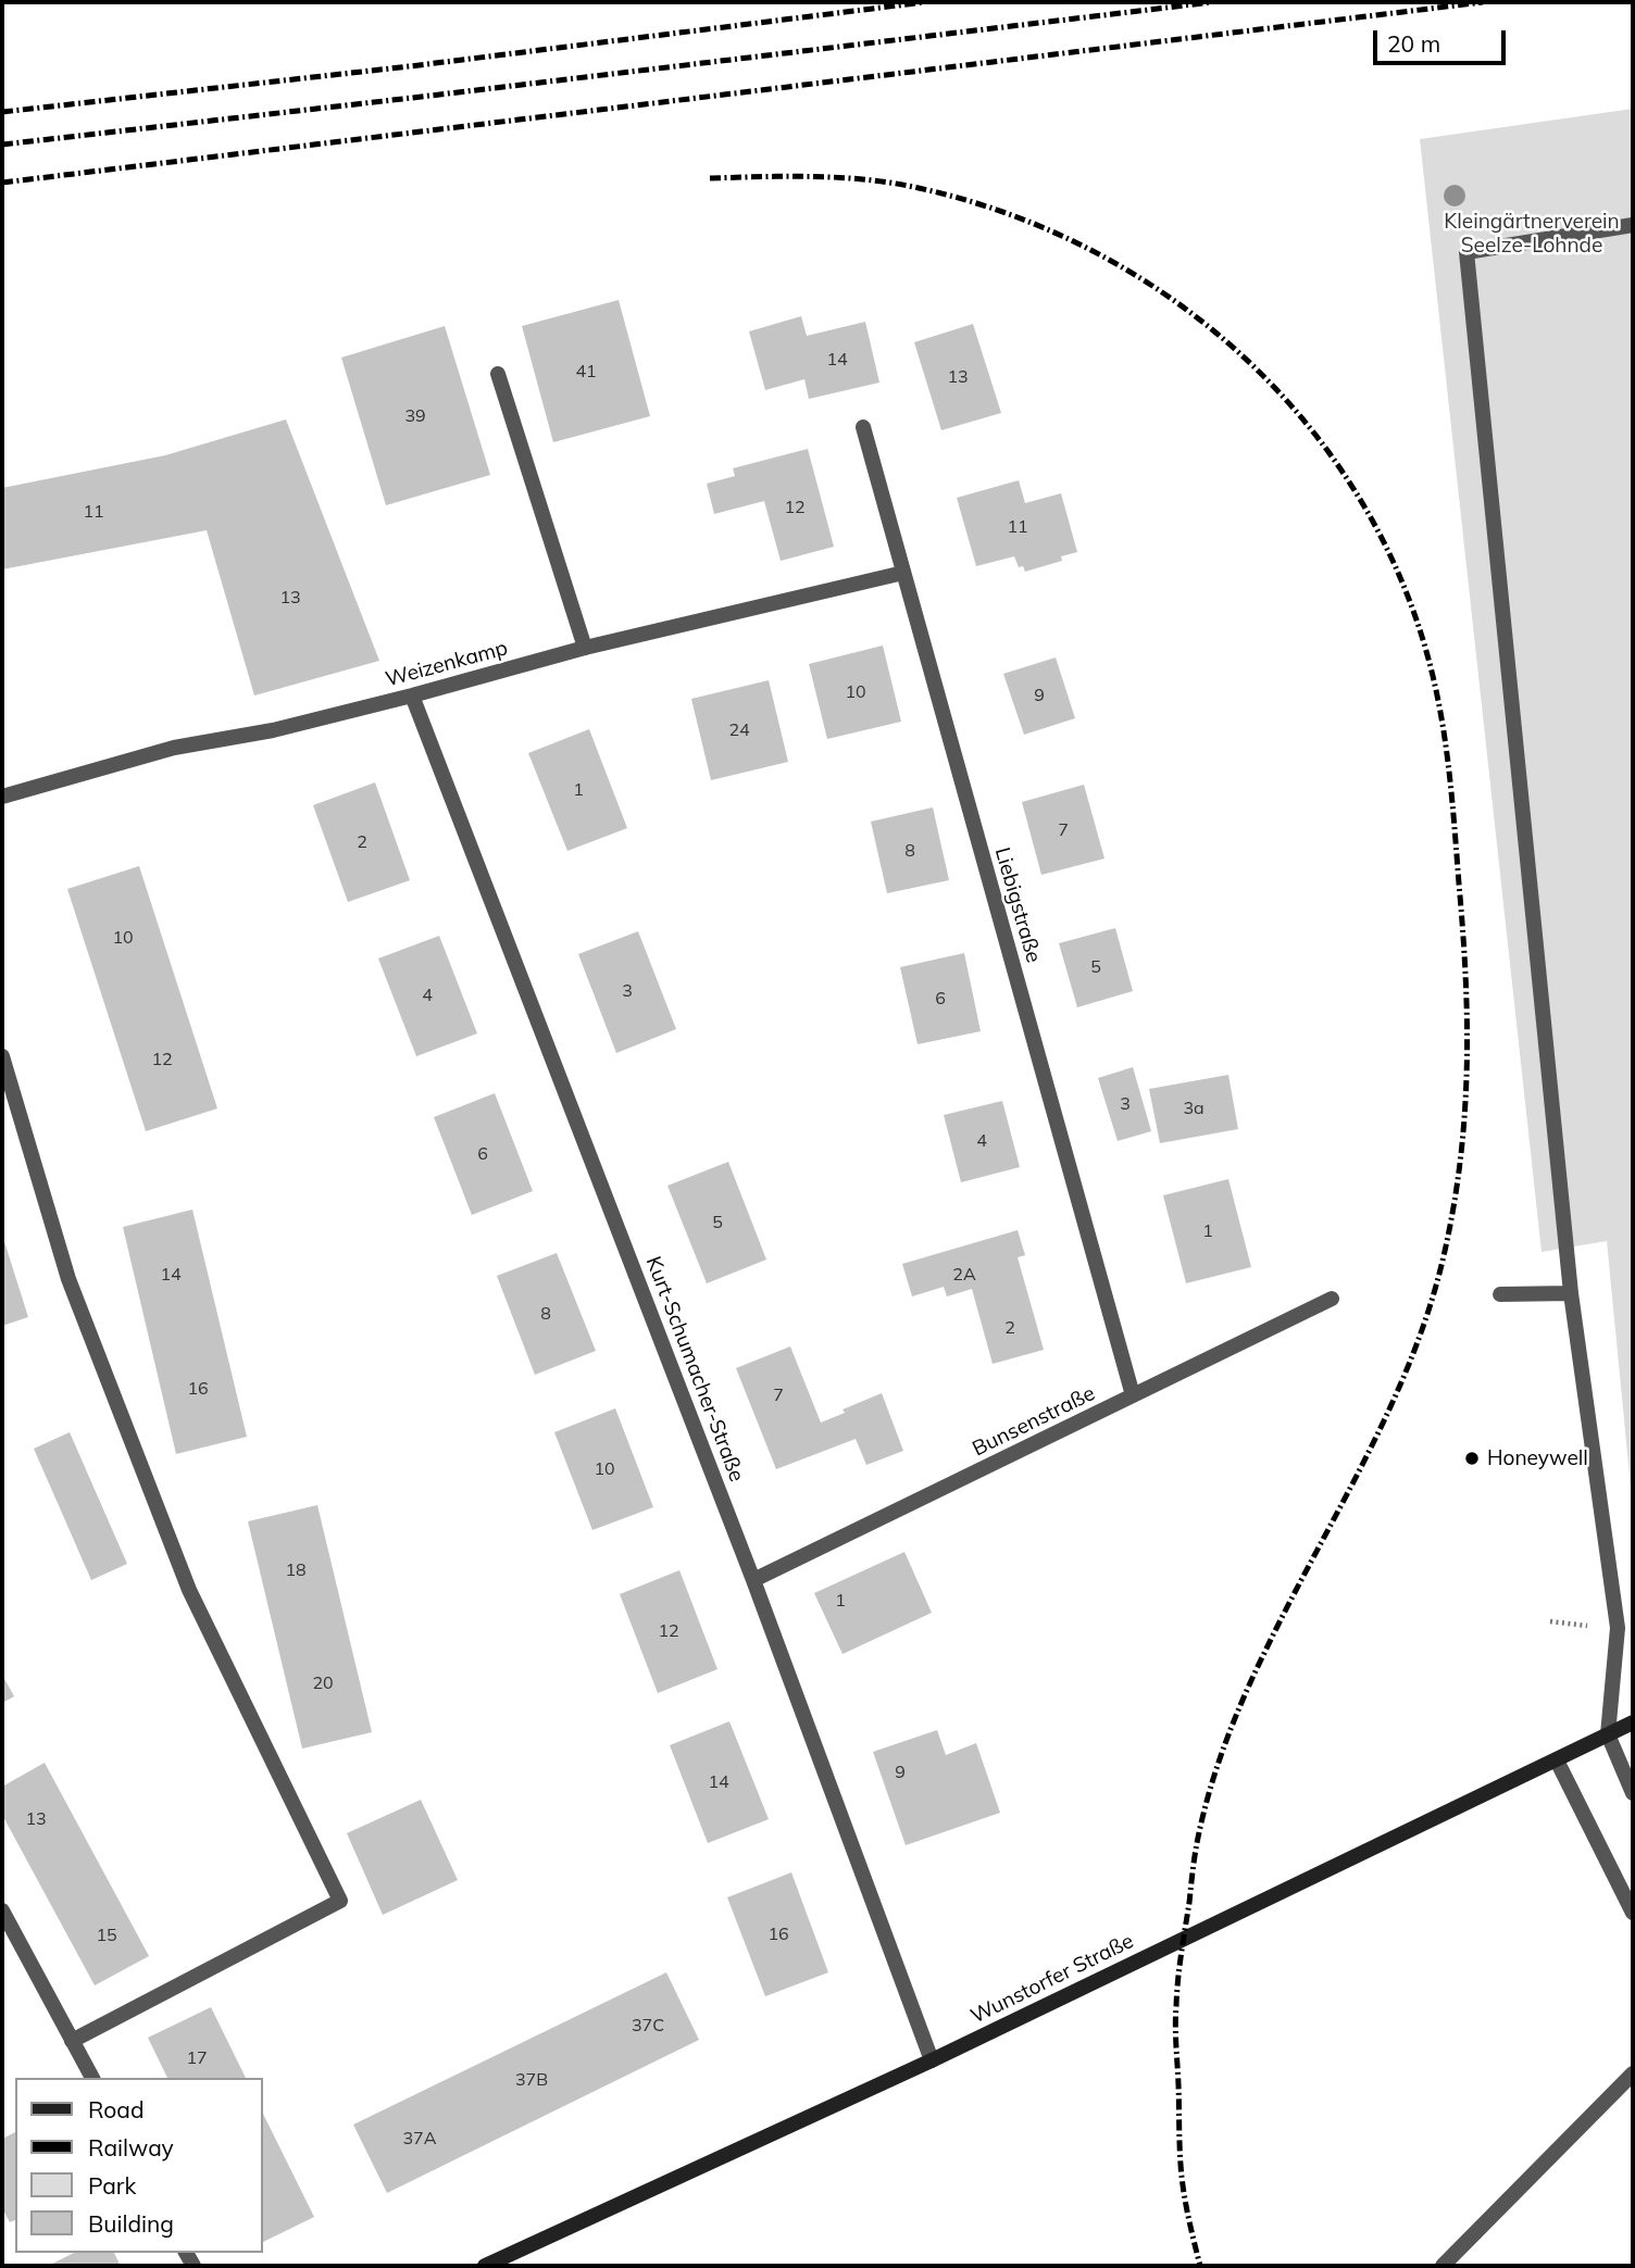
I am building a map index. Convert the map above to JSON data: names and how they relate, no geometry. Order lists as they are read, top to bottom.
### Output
{
  "streets": {
    "street": [
      "Weizenkamp",
      "Liebigstraße",
      "Kurt-Schumacher-Straße",
      "Bunsenstraße",
      "Wunstorfer Straße"
    ]
  },
  "crossings": [
    ["Weizenkamp", "Liebigstraße"],
    ["Weizenkamp", "Kurt-Schumacher-Straße"],
    ["Liebigstraße", "Bunsenstraße"],
    ["Kurt-Schumacher-Straße", "Bunsenstraße"],
    ["Kurt-Schumacher-Straße", "Wunstorfer Straße"]
  ],
  "parks": ["Kleingärtnerverein Seelze-Lohnde"],
  "places": ["Honeywell"],
  "house_numbers": [
    "14",
    "41",
    "13",
    "39",
    "12",
    "11",
    "11",
    "13",
    "10",
    "9",
    "24",
    "1",
    "7",
    "2",
    "8",
    "10",
    "5",
    "3",
    "4",
    "6",
    "12",
    "3",
    "3a",
    "4",
    "6",
    "5",
    "1",
    "14",
    "2A",
    "8",
    "2",
    "16",
    "7",
    "10",
    "18",
    "1",
    "12",
    "20",
    "9",
    "14",
    "13",
    "16",
    "15",
    "37C",
    "17",
    "37B",
    "37A"
  ],
  "legend": [
    "Road",
    "Railway",
    "Park",
    "Building"
  ],
  "scale_bar": "20 m"
}
